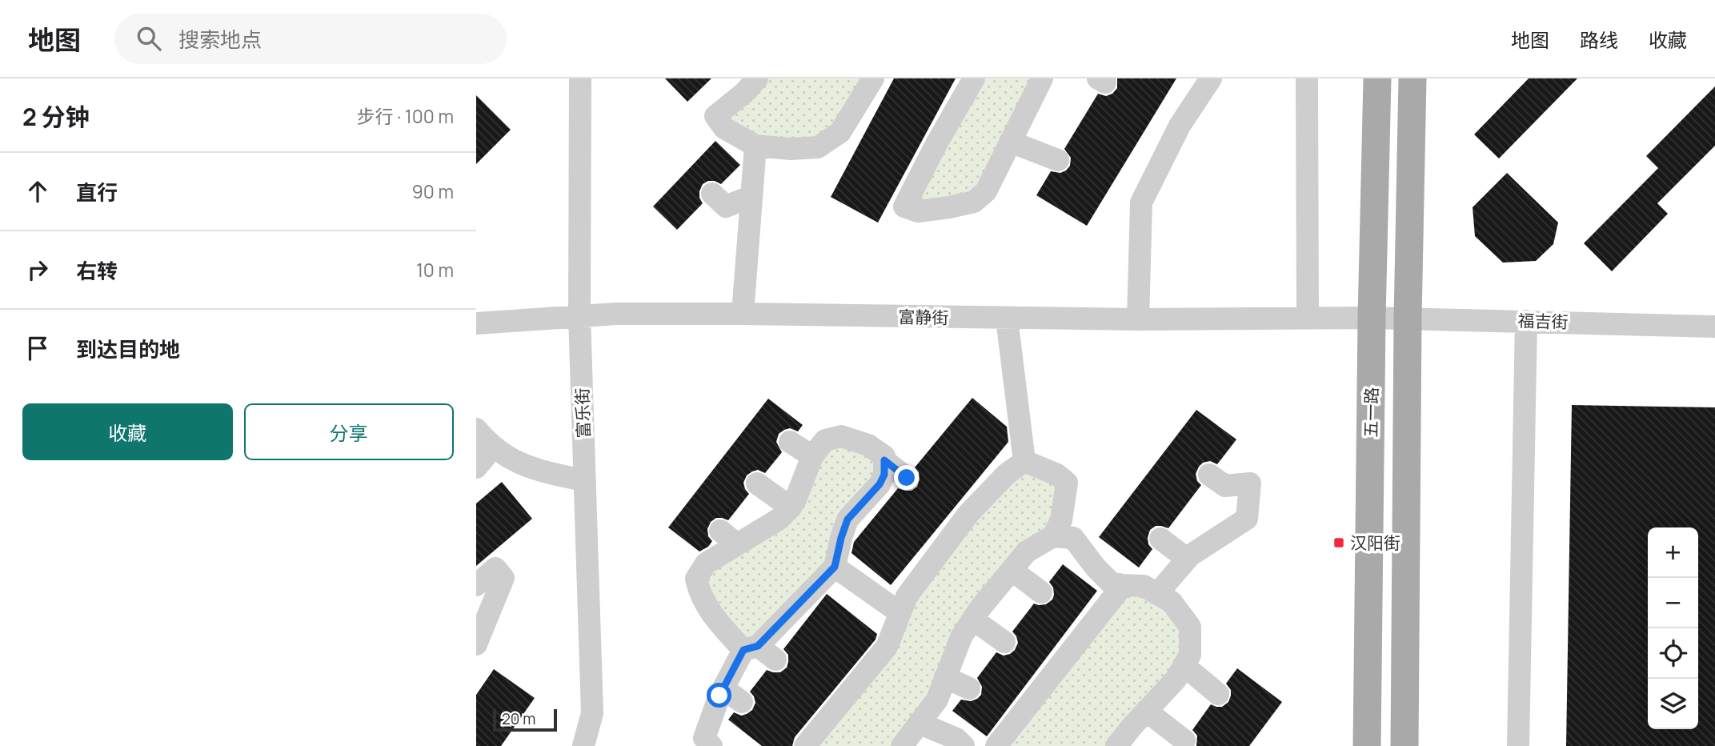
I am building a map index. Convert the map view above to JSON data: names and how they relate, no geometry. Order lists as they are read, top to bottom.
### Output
{
  "streets": {
    "main road": ["五一路"],
    "street": ["富静街", "福吉街", "富乐街"]
  },
  "crossings": [
    ["富静街", "福吉街"],
    ["富静街", "五一路"],
    ["富静街", "富乐街"],
    ["福吉街", "五一路"]
  ],
  "places": {
    "transit": ["汉阳街"]
  },
  "scale_bar": "20 m",
  "page": {
    "header": "地图",
    "search": "搜索地点",
    "nav": ["地图", "路线", "收藏"],
    "heading": ["2 分钟", "步行 · 100 m"],
    "list": [
      ["直行", "90 m"],
      ["右转", "10 m"],
      "到达目的地"
    ],
    "buttons": ["收藏", "分享"],
    "map_buttons": ["+", "−"],
    "scale": "20 m"
  }
}
